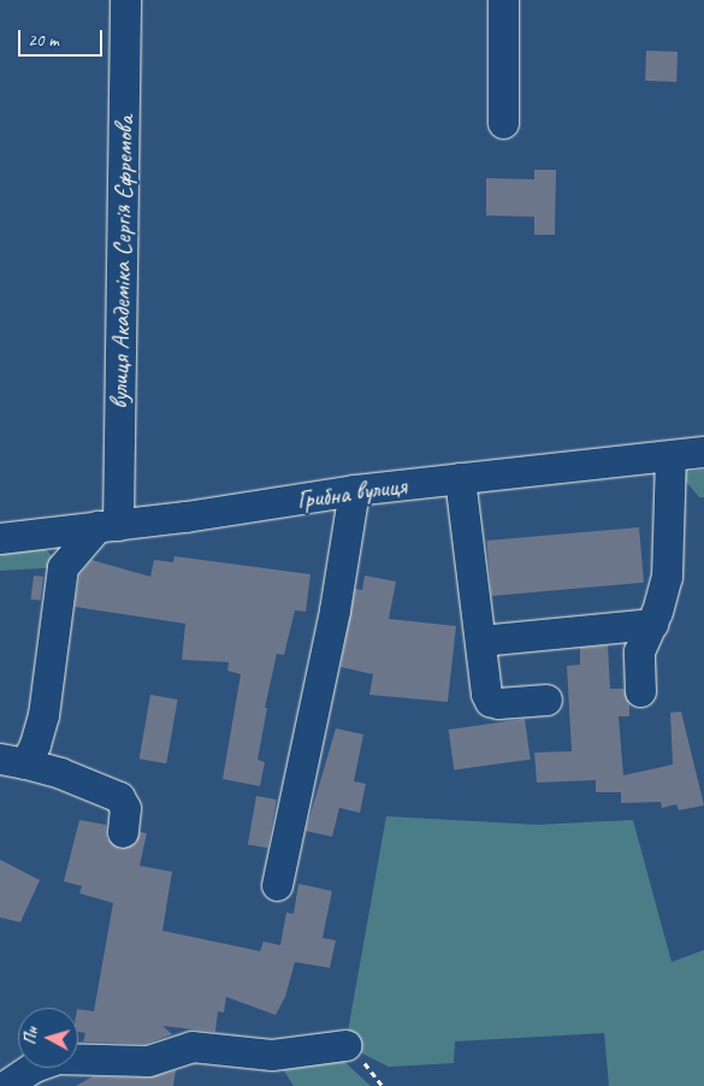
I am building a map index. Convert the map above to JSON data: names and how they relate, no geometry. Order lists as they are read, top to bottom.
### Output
{
  "streets": {
    "street": ["вулиця Академіка Сергія Єфремова", "Грибна вулиця"]
  },
  "crossings": [
    ["вулиця Академіка Сергія Єфремова", "Грибна вулиця"]
  ],
  "scale_bar": "20 m",
  "north": "left"
}
